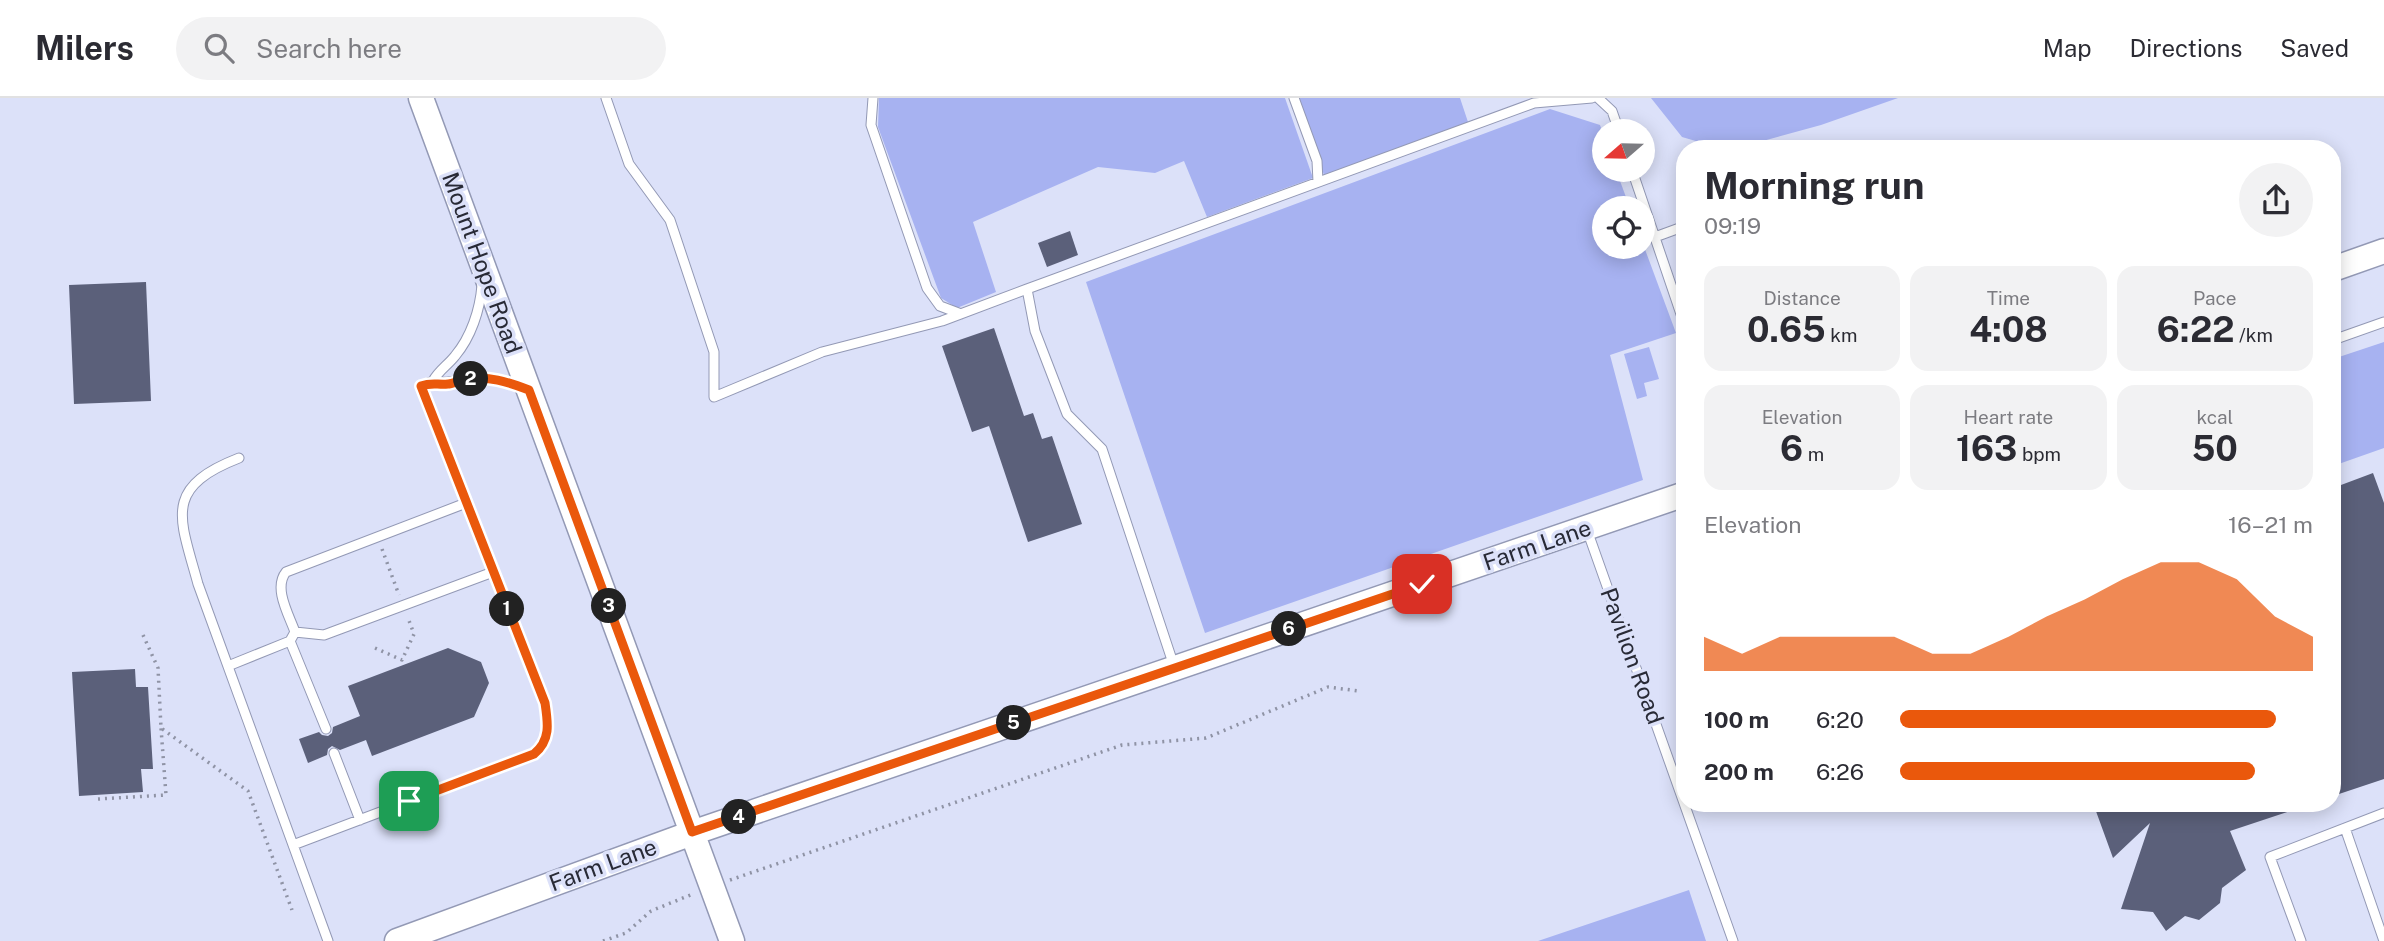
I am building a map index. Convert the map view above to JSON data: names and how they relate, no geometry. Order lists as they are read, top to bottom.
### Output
{
  "streets": {
    "street": ["Mount Hope Road", "Farm Lane"],
    "lane": ["Pavilion Road"]
  },
  "crossings": [
    ["Mount Hope Road", "Farm Lane"],
    ["Farm Lane", "Pavilion Road"]
  ],
  "north": "left",
  "page": {
    "header": "Milers",
    "search": "Search here",
    "nav": ["Map", "Directions", "Saved"],
    "heading": ["Morning run", "09:19"],
    "stats": [
      ["Distance", "0.65 km"],
      ["Time", "4:08"],
      ["Pace", "6:22 /km"],
      ["Elevation", "6 m"],
      ["Heart rate", "163 bpm"],
      ["kcal", "50"]
    ],
    "pins": [
      "2",
      "3",
      "1",
      "6",
      "5",
      "4"
    ],
    "chart": ["Elevation", "16–21 m"],
    "list": [
      {
        "name": "100 m",
        "note": "6:20"
      },
      {
        "name": "200 m",
        "note": "6:26"
      }
    ]
  }
}
